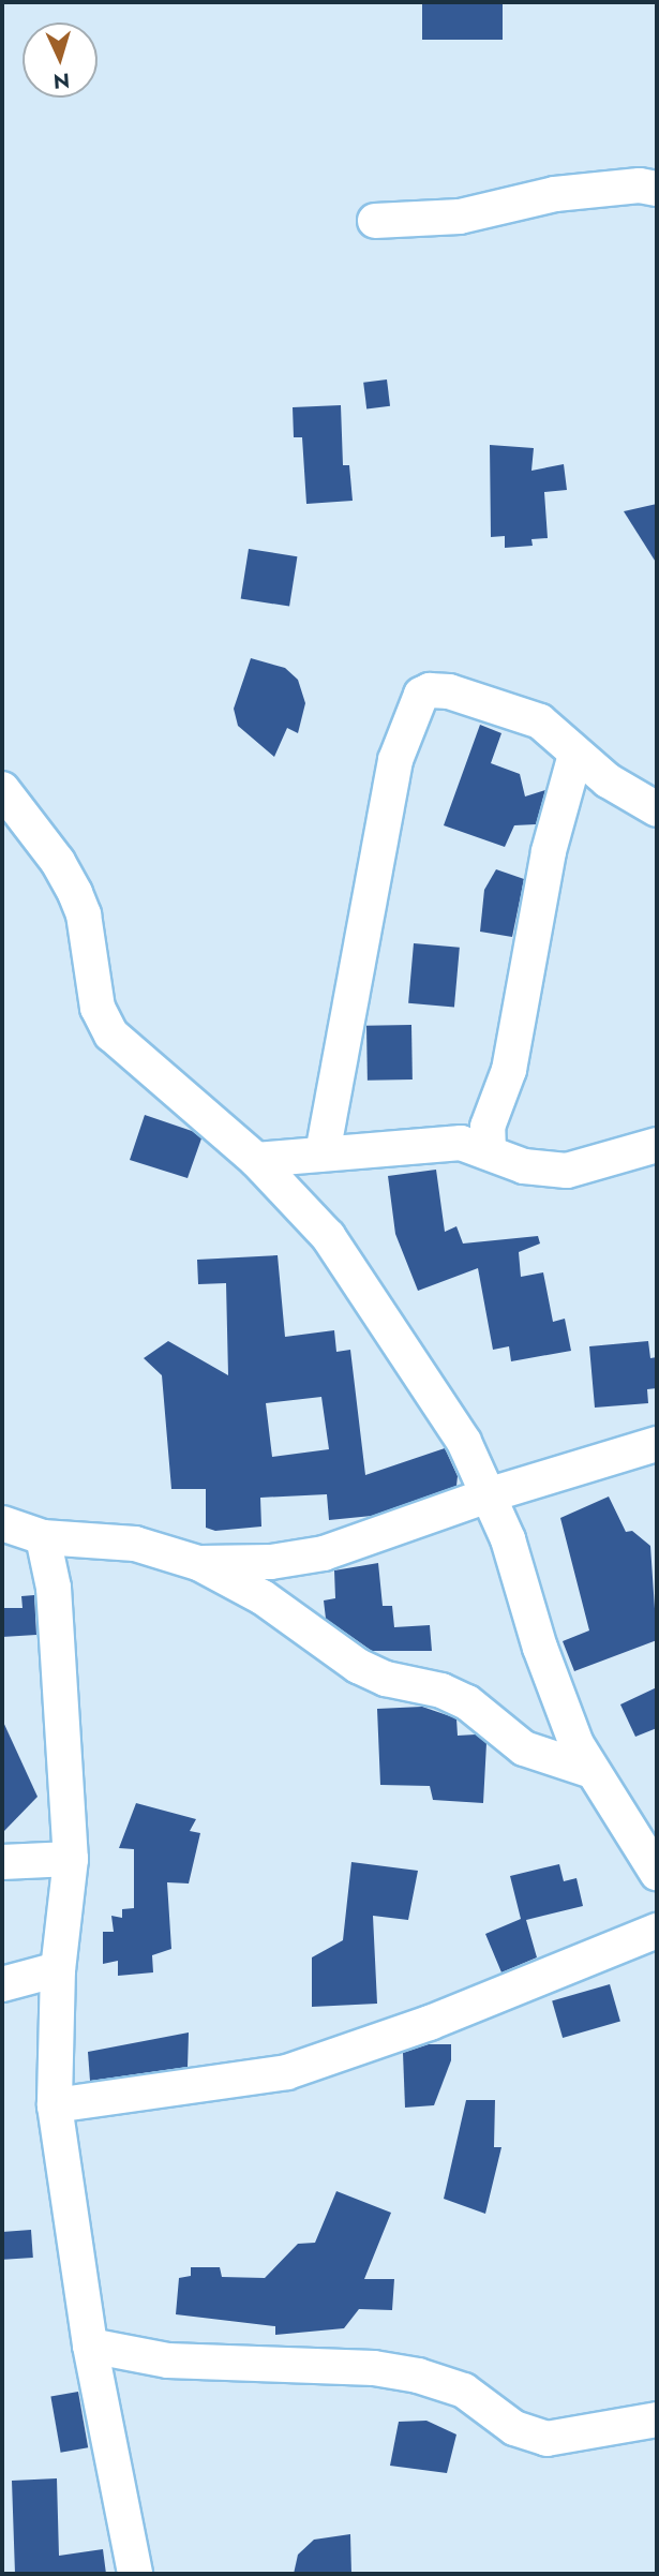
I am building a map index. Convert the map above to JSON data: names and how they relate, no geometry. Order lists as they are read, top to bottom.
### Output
{
  "north": "bottom"
}
